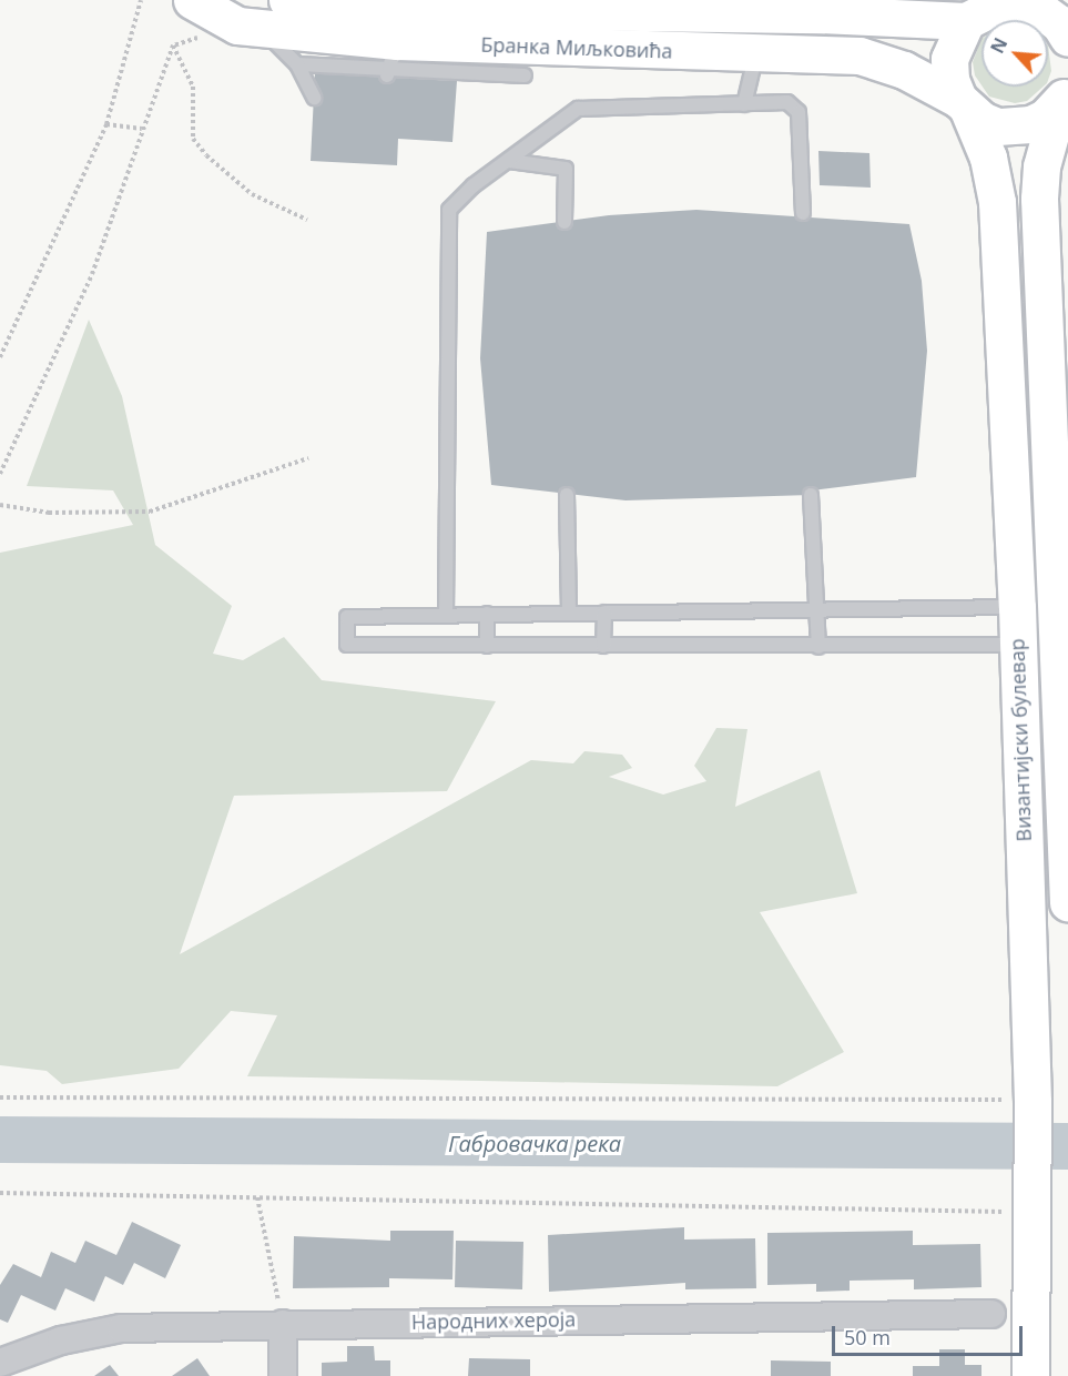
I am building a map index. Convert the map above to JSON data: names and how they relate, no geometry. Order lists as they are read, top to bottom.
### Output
{
  "streets": {
    "street": ["Бранка Миљковића", "Византијски булевар", "Народних хероја"]
  },
  "crossings": [
    ["Бранка Миљковића", "Византијски булевар"]
  ],
  "water": ["Габровачка река"],
  "scale_bar": "50 m",
  "north": "top left"
}
